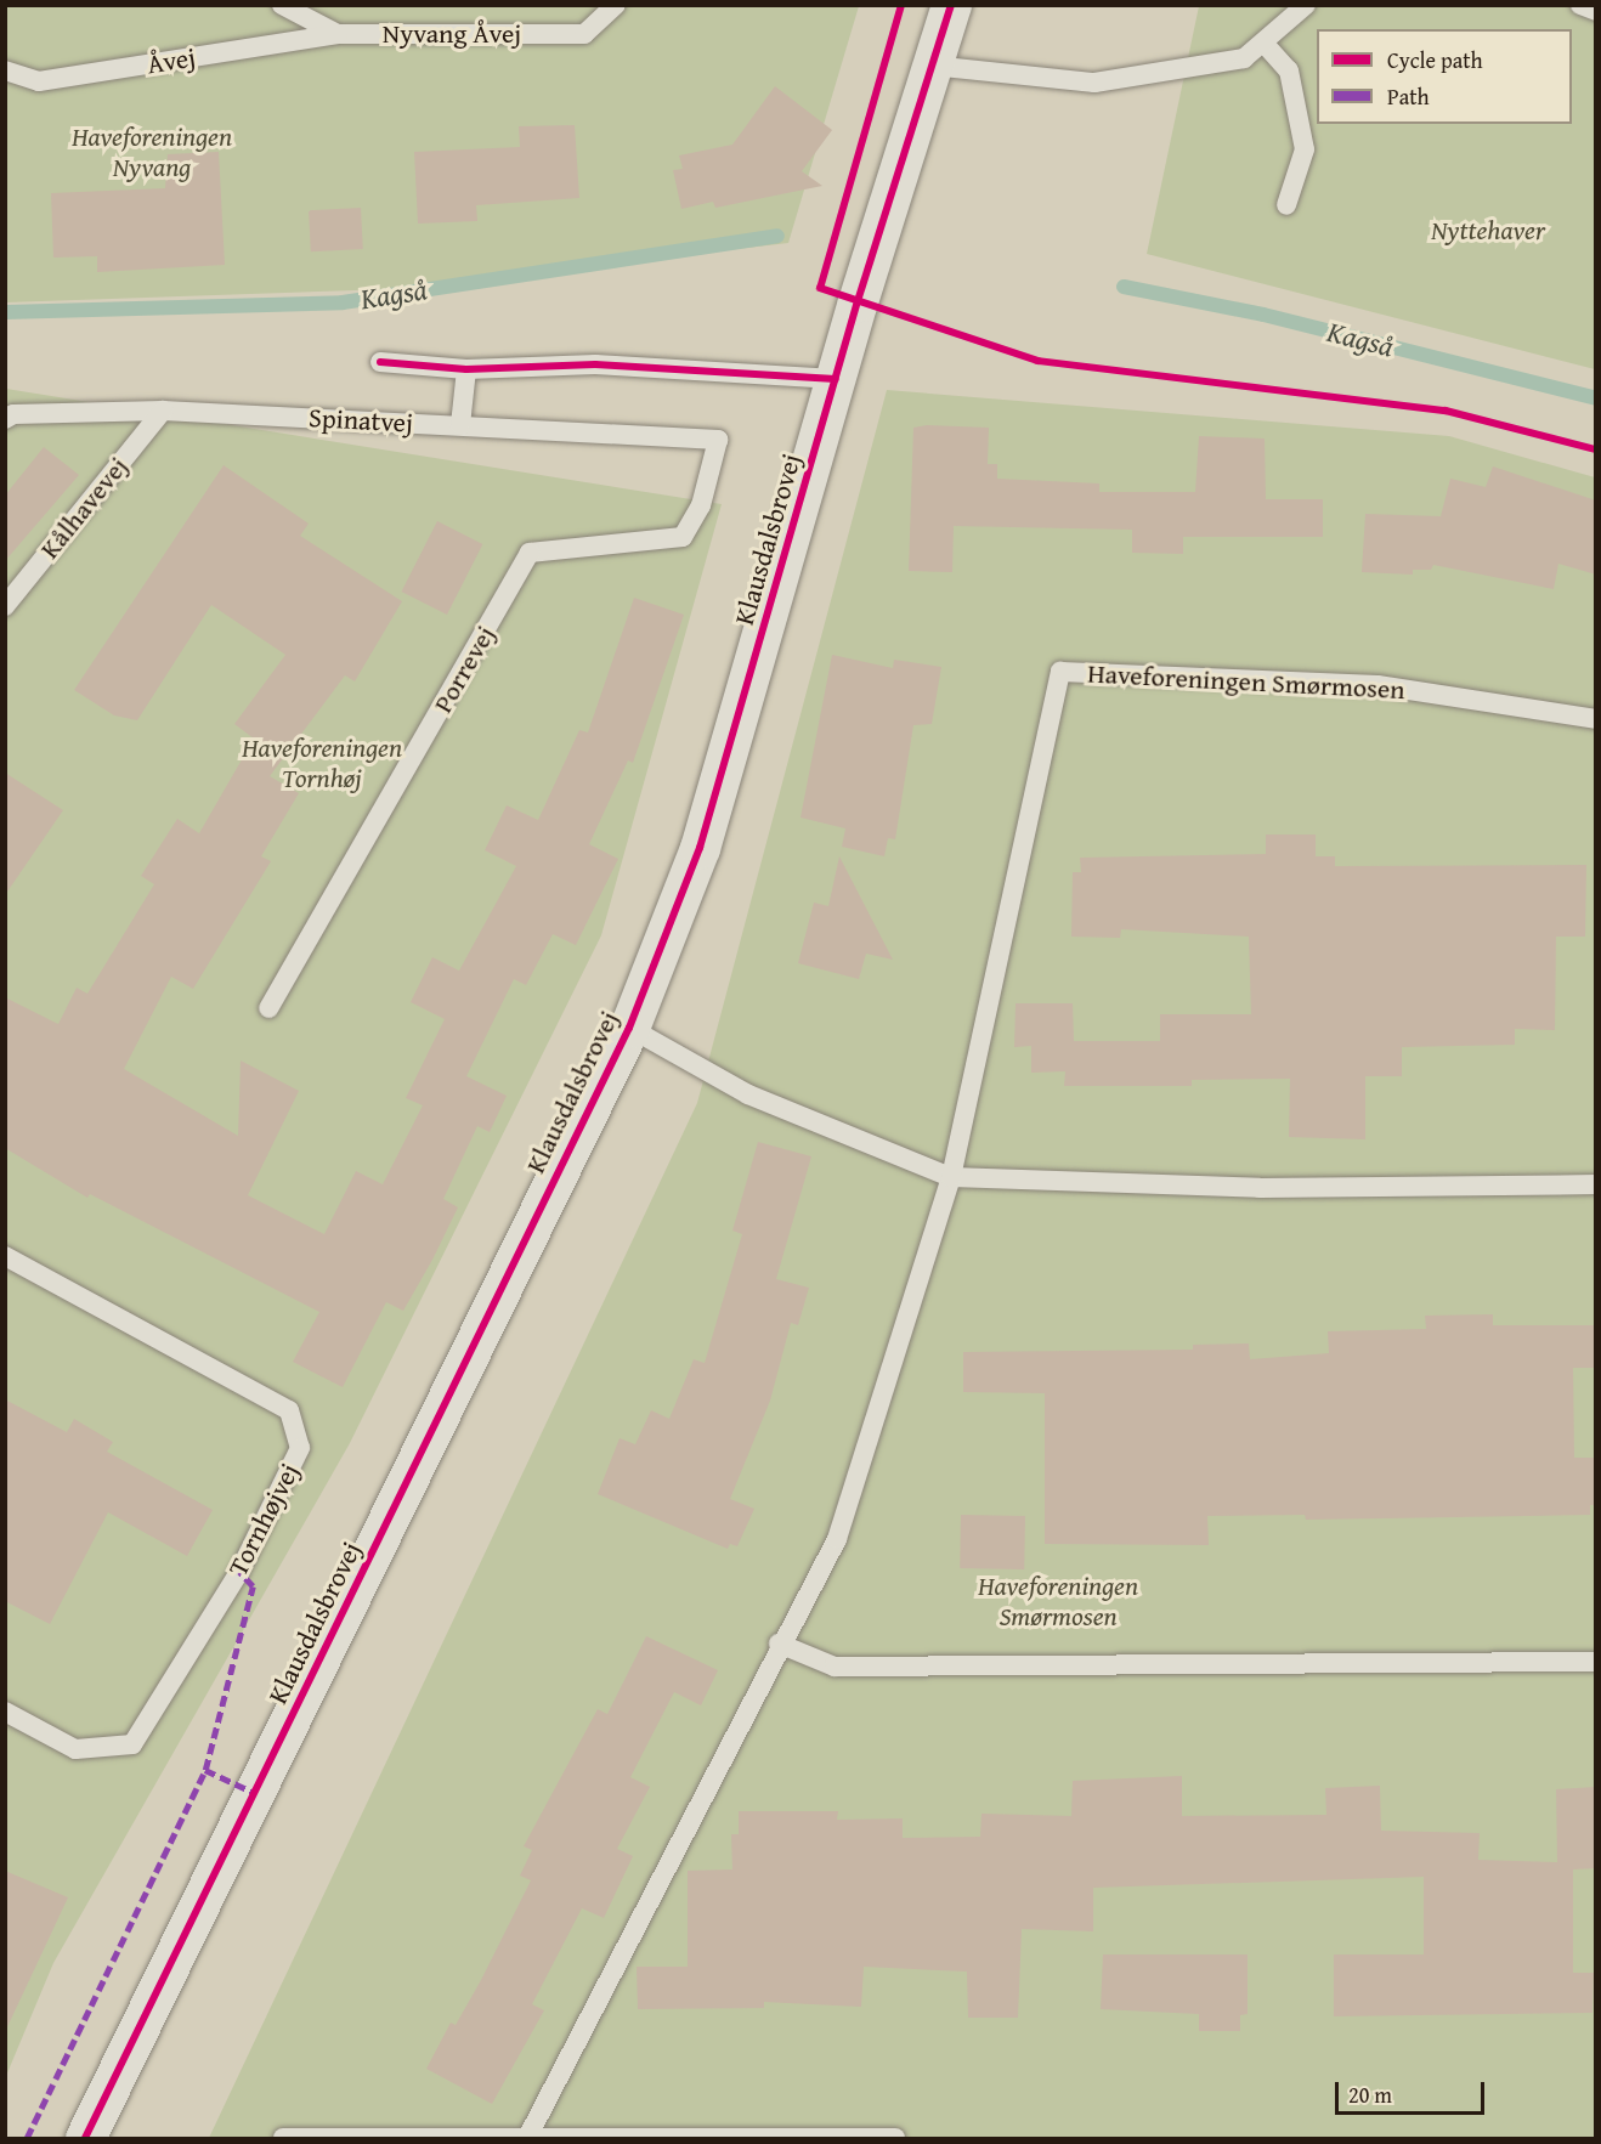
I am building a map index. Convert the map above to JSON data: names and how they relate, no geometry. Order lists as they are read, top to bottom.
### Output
{
  "streets": {
    "street": ["Klausdalsbrovej"],
    "lane": [
      "Nyvang Åvej",
      "Åvej",
      "Spinatvej",
      "Kålhavevej",
      "Porrevej",
      "Haveforeningen Smørmosen",
      "Tornhøjvej"
    ]
  },
  "crossings": [
    ["Nyvang Åvej", "Åvej"],
    ["Spinatvej", "Kålhavevej"],
    ["Spinatvej", "Porrevej"]
  ],
  "water": ["Kagså"],
  "parks": [
    "Haveforeningen Nyvang",
    "Nyttehaver",
    "Haveforeningen Tornhøj",
    "Haveforeningen Smørmosen"
  ],
  "legend": ["Cycle path", "Path"],
  "scale_bar": "20 m"
}
